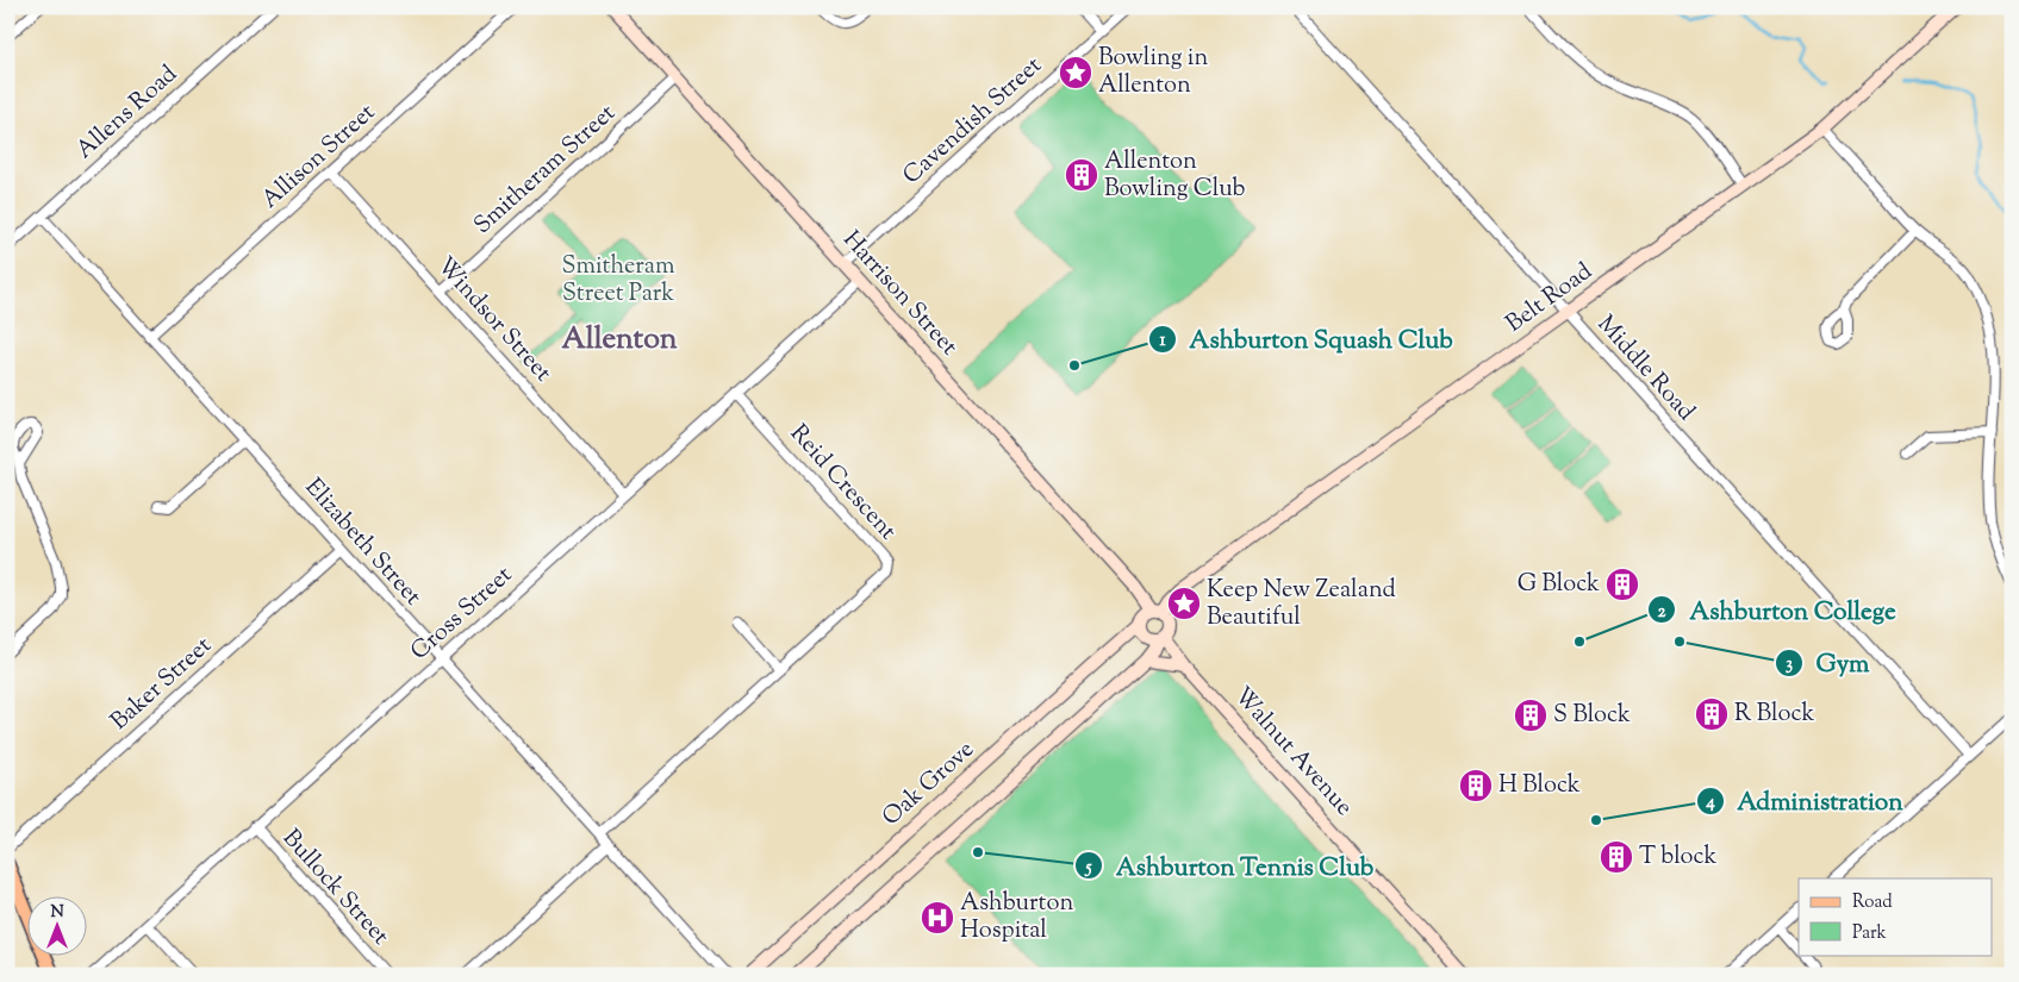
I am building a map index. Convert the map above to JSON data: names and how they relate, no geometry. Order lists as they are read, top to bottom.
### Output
{
  "streets": {
    "street": [
      "Allens Road",
      "Cavendish Street",
      "Allison Street",
      "Smitheram Street",
      "Harrison Street",
      "Belt Road",
      "Windsor Street",
      "Middle Road",
      "Reid Crescent",
      "Elizabeth Street",
      "Cross Street",
      "Baker Street",
      "Walnut Avenue",
      "Oak Grove",
      "Bullock Street"
    ]
  },
  "crossings": [
    ["Allens Road", "Elizabeth Street"],
    ["Cavendish Street", "Harrison Street"],
    ["Allison Street", "Windsor Street"],
    ["Allison Street", "Elizabeth Street"],
    ["Smitheram Street", "Harrison Street"],
    ["Smitheram Street", "Windsor Street"],
    ["Harrison Street", "Belt Road"],
    ["Harrison Street", "Cross Street"],
    ["Harrison Street", "Walnut Avenue"],
    ["Harrison Street", "Oak Grove"],
    ["Belt Road", "Middle Road"],
    ["Belt Road", "Walnut Avenue"],
    ["Belt Road", "Oak Grove"],
    ["Windsor Street", "Cross Street"],
    ["Reid Crescent", "Elizabeth Street"],
    ["Reid Crescent", "Cross Street"],
    ["Elizabeth Street", "Cross Street"],
    ["Elizabeth Street", "Baker Street"],
    ["Cross Street", "Bullock Street"],
    ["Walnut Avenue", "Oak Grove"]
  ],
  "districts": ["Allenton"],
  "parks": ["Smitheram Street Park"],
  "places": {
    "place": ["Bowling in Allenton", "Keep New Zealand Beautiful"],
    "building": [
      "Allenton Bowling Club",
      "G Block",
      "R Block",
      "S Block",
      "H Block",
      "T block"
    ],
    "other": [
      "Ashburton Squash Club",
      "Ashburton College",
      "Gym",
      "Administration",
      "Ashburton Tennis Club"
    ],
    "hospital": ["Ashburton Hospital"]
  },
  "legend": ["Road", "Park"],
  "north": "top"
}
